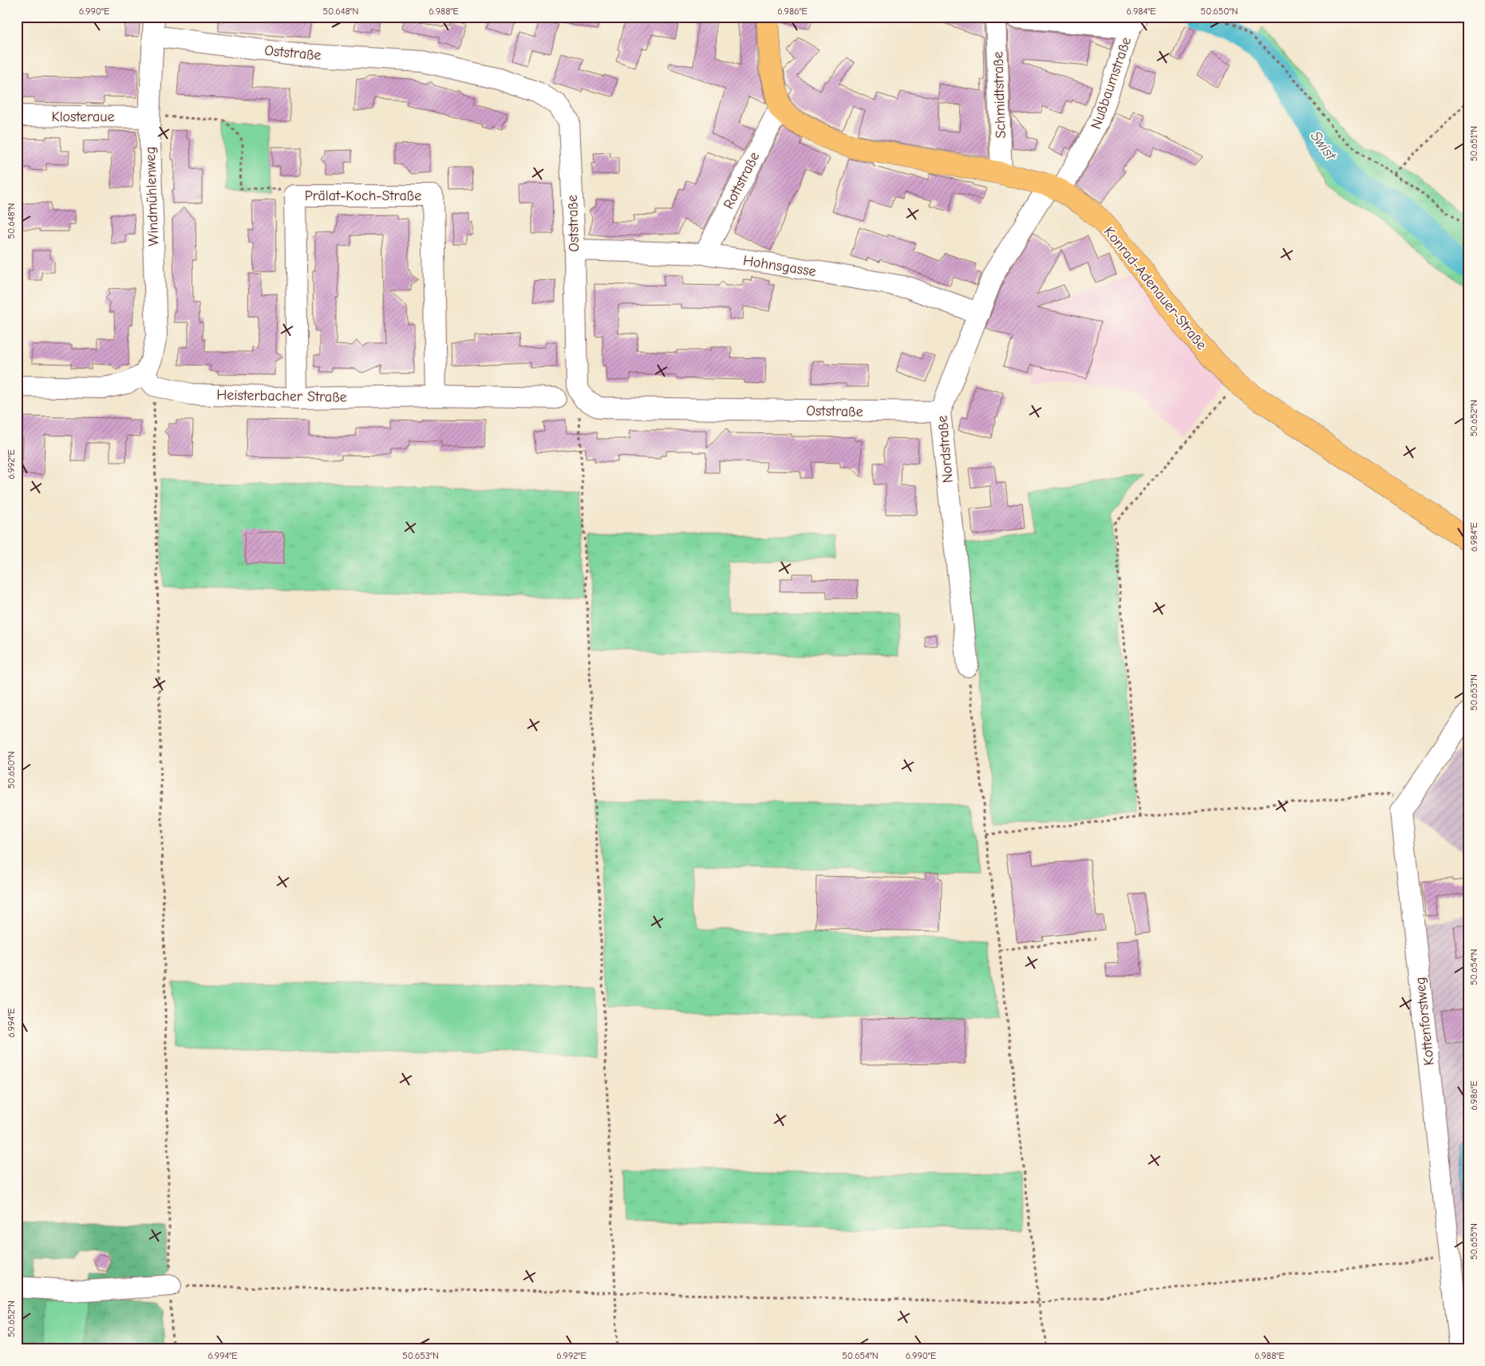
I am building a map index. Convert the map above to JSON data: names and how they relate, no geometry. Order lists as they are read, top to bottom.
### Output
{
  "streets": {
    "main road": ["Konrad-Adenauer-Straße"],
    "street": [
      "Oststraße",
      "Nußbaumstraße",
      "Schmidtstraße",
      "Klosteraue",
      "Rottstraße",
      "Prälat-Koch-Straße",
      "Windmühlenweg",
      "Hohnsgasse",
      "Heisterbacher Straße",
      "Nordstraße",
      "Kottenforstweg"
    ]
  },
  "crossings": [
    ["Oststraße", "Windmühlenweg"],
    ["Oststraße", "Hohnsgasse"],
    ["Oststraße", "Nordstraße"],
    ["Nußbaumstraße", "Konrad-Adenauer-Straße"],
    ["Nußbaumstraße", "Nordstraße"],
    ["Schmidtstraße", "Konrad-Adenauer-Straße"],
    ["Klosteraue", "Windmühlenweg"],
    ["Rottstraße", "Hohnsgasse"],
    ["Rottstraße", "Konrad-Adenauer-Straße"],
    ["Prälat-Koch-Straße", "Heisterbacher Straße"],
    ["Windmühlenweg", "Heisterbacher Straße"],
    ["Hohnsgasse", "Nordstraße"],
    ["Konrad-Adenauer-Straße", "Nordstraße"]
  ],
  "water": ["Swist"],
  "coordinates": [
    "6.990°E",
    "50.648°N",
    "6.988°E",
    "6.986°E",
    "6.984°E",
    "50.650°N",
    "50.651°N",
    "50.652°N",
    "6.992°E",
    "50.653°N",
    "50.654°N",
    "6.994°E",
    "50.655°N"
  ]
}
